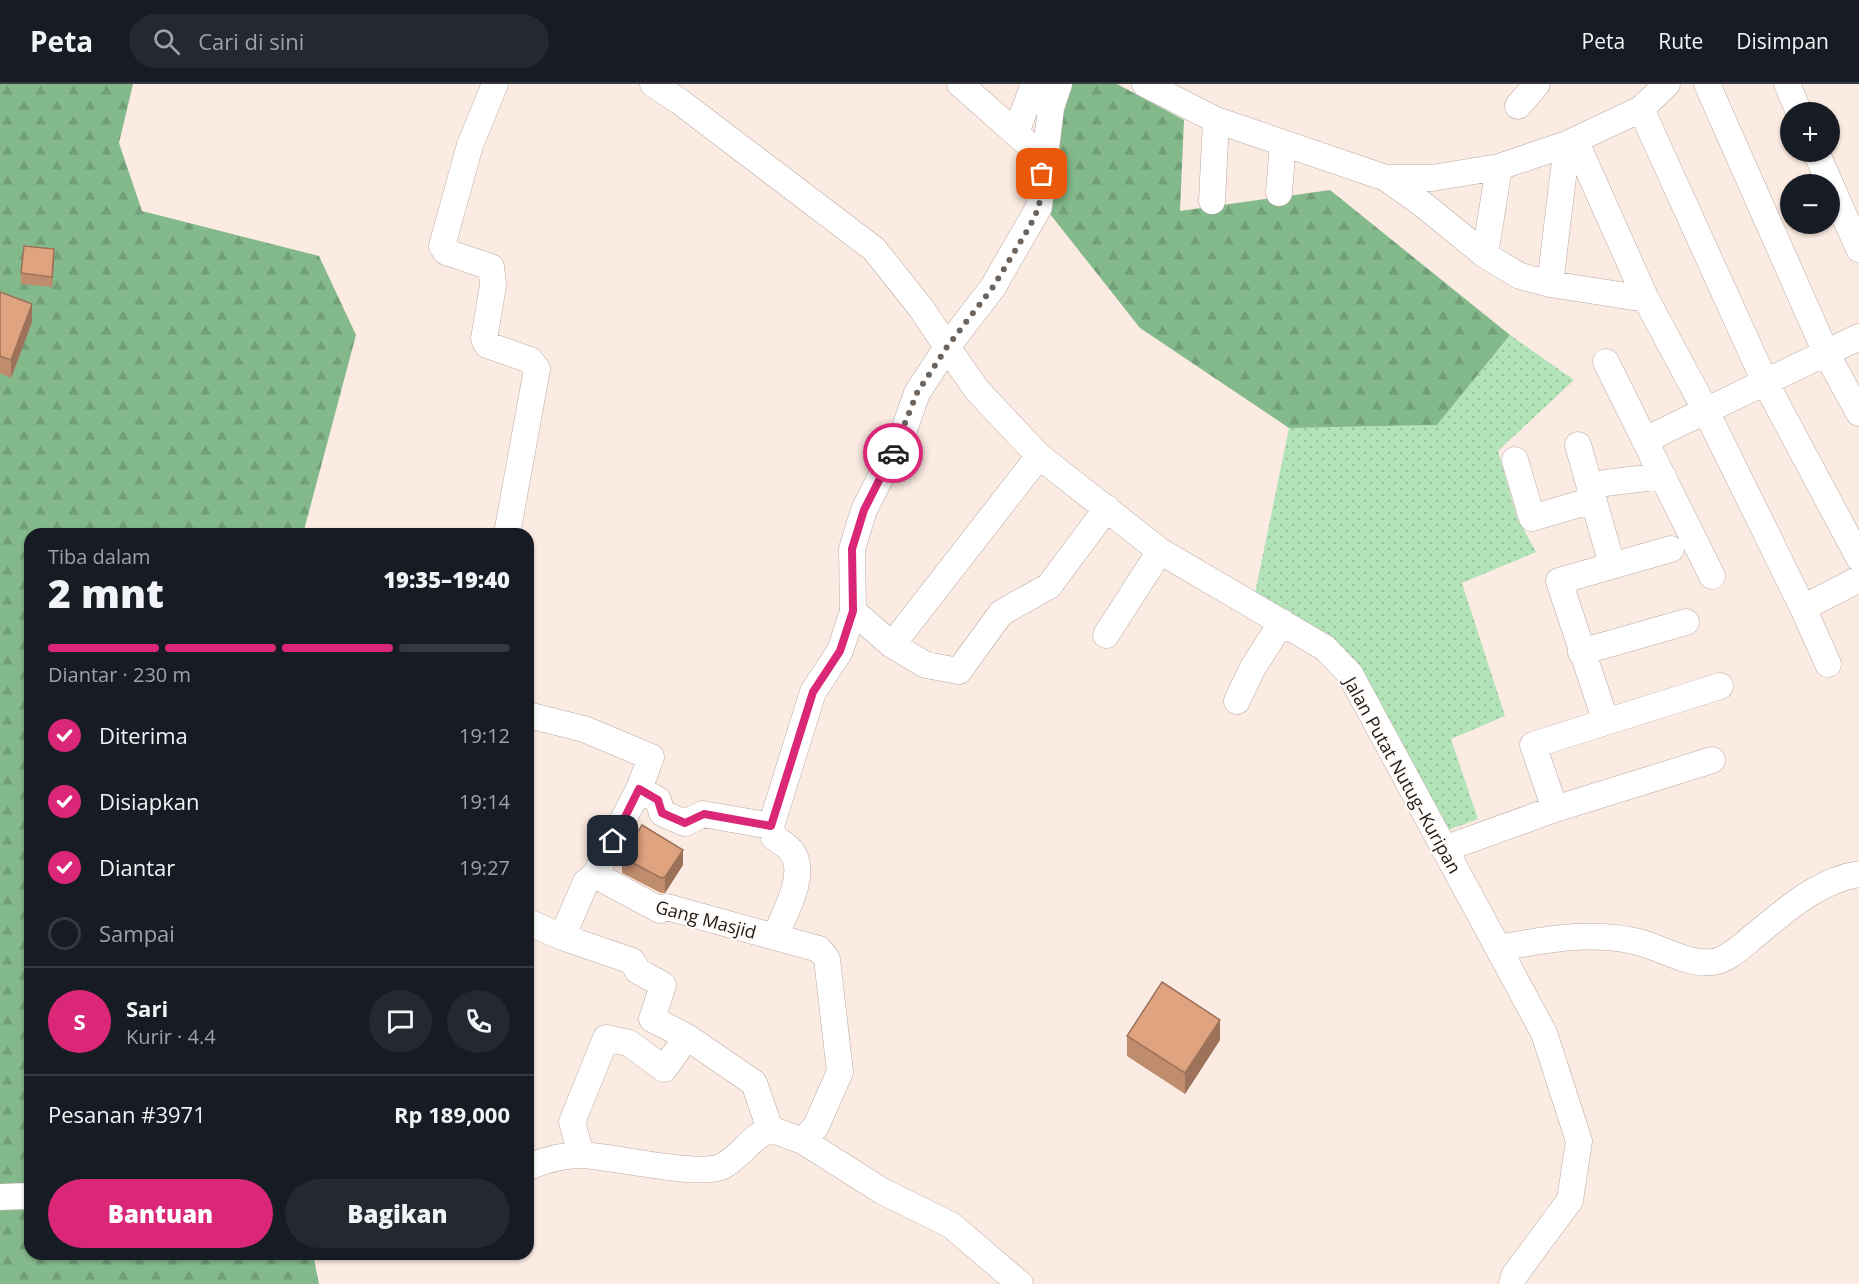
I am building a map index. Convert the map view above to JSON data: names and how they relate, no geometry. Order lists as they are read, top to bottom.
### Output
{
  "streets": {
    "street": ["Jalan Putat Nutug–Kuripan", "Gang Masjid"]
  },
  "page": {
    "header": "Peta",
    "search": "Cari di sini",
    "nav": ["Peta", "Rute", "Disimpan"],
    "map_buttons": ["+", "−"],
    "heading": ["2 mnt", "Tiba dalam", "19:35–19:40"],
    "panel": [
      "Sari",
      "Kurir · 4.4",
      "Pesanan #3971",
      "Rp 189,000"
    ],
    "bar": "Diantar · 230 m",
    "list": [
      ["Diterima", "19:12"],
      ["Disiapkan", "19:14"],
      ["Diantar", "19:27"],
      "Sampai"
    ],
    "round": "S",
    "buttons": ["Bantuan", "Bagikan"]
  }
}
